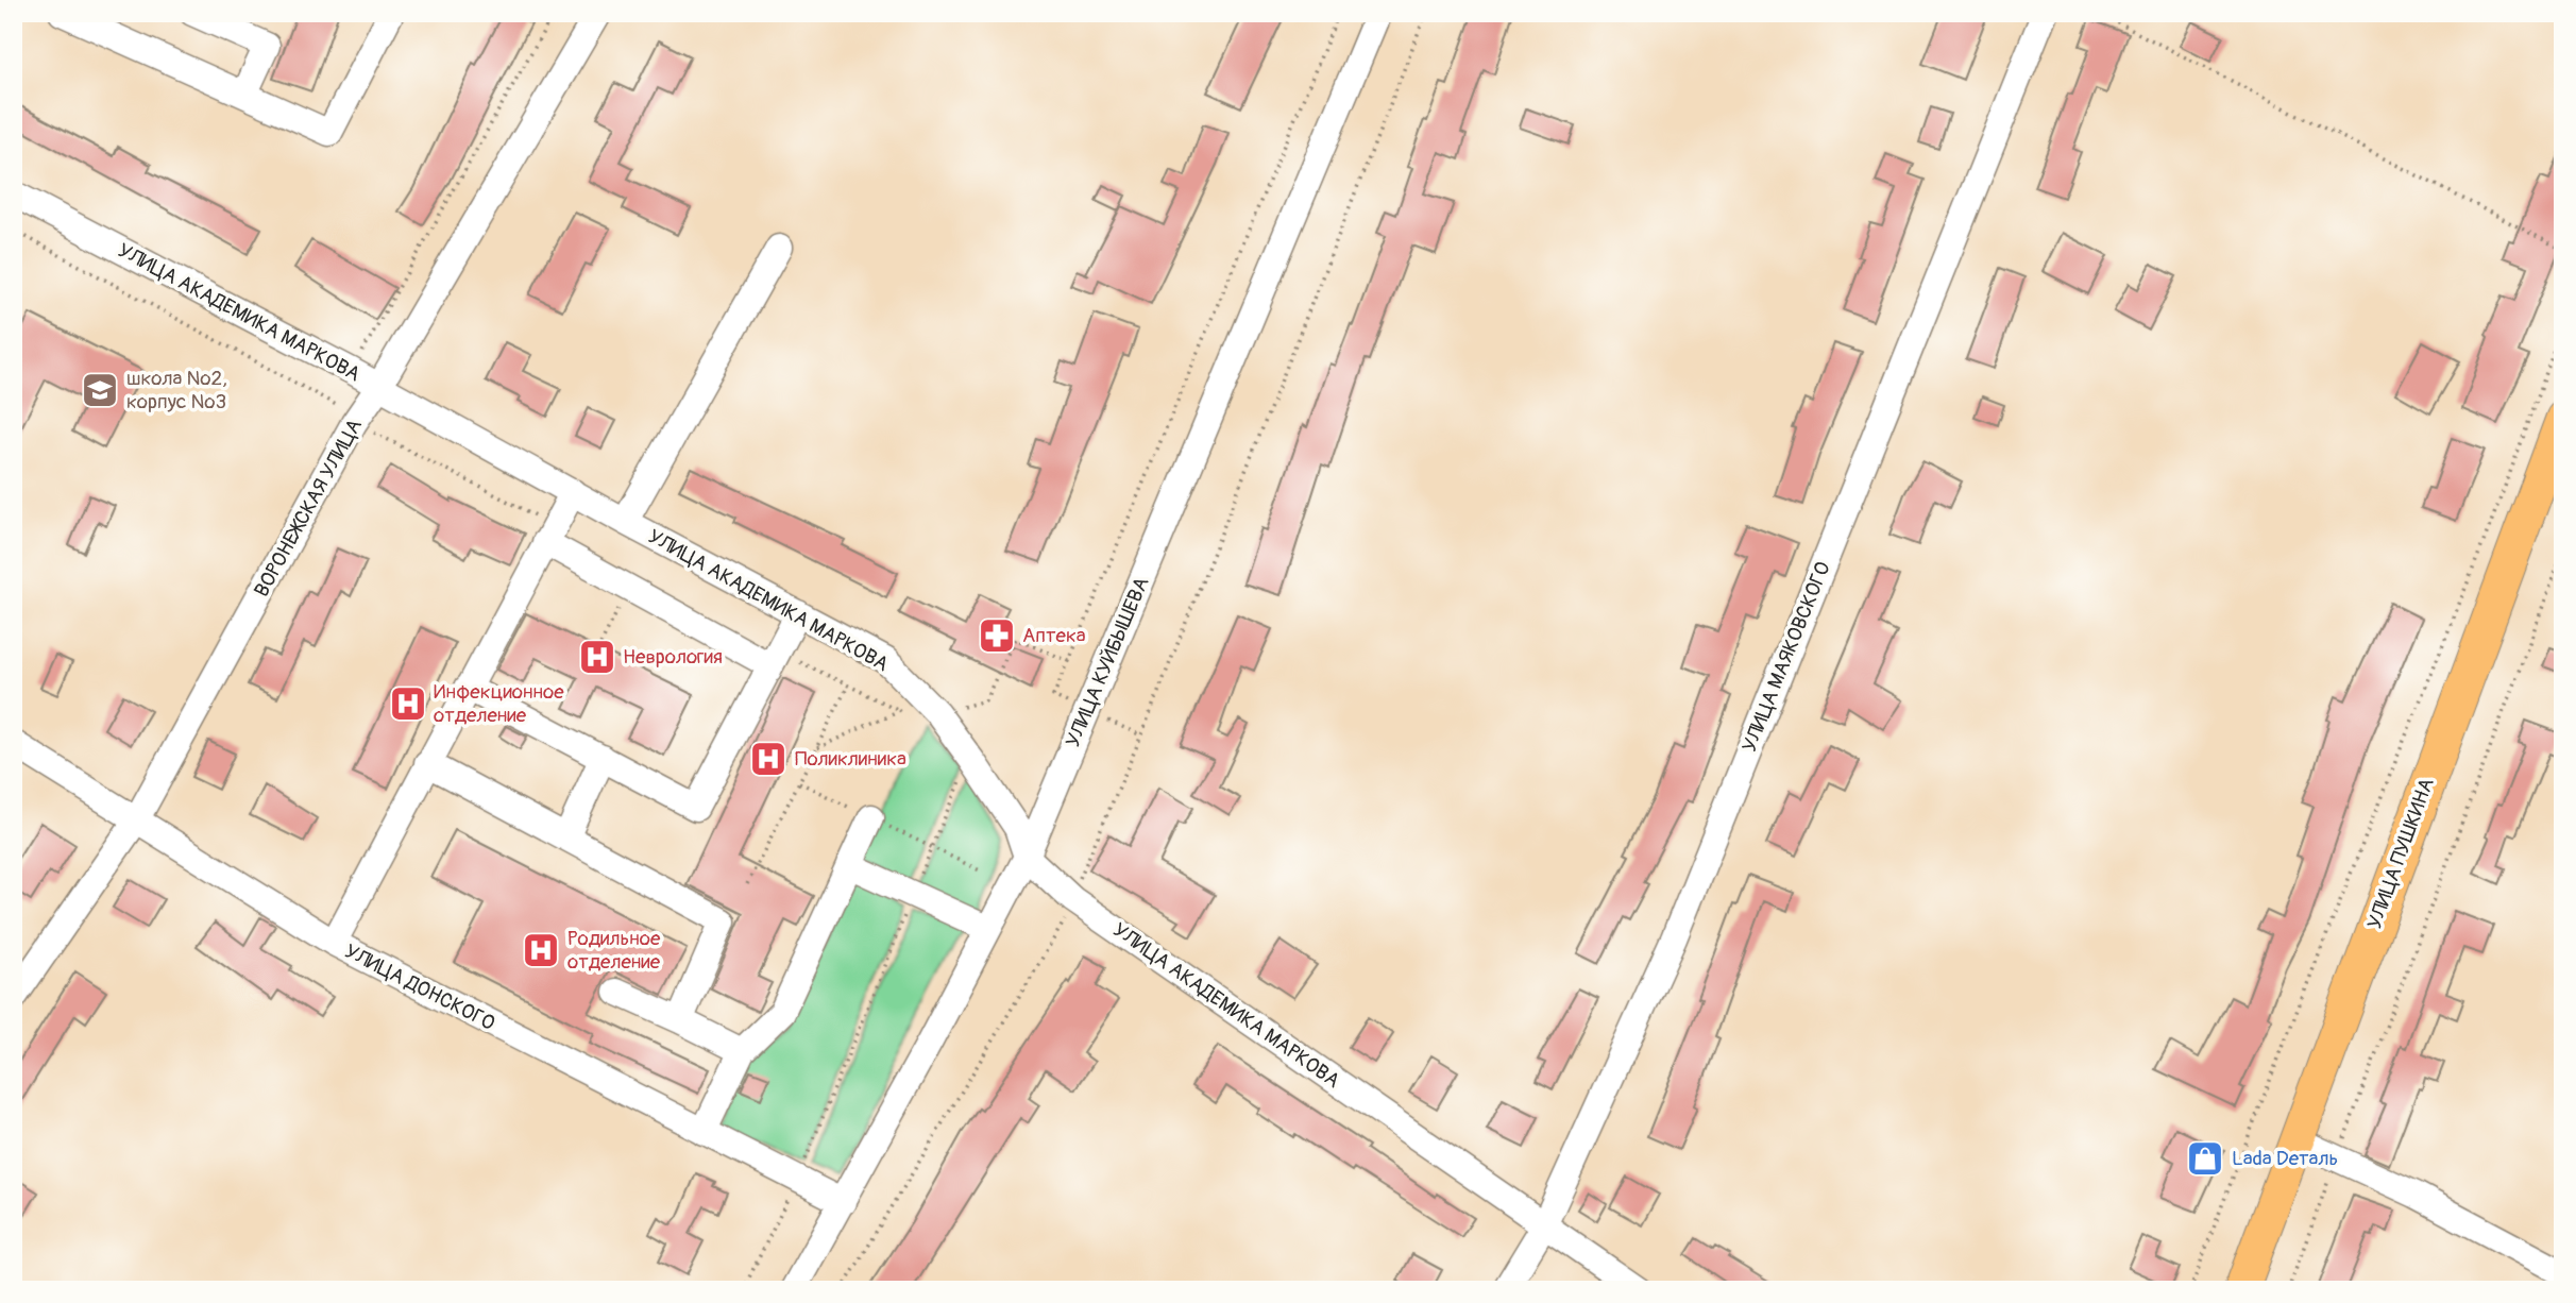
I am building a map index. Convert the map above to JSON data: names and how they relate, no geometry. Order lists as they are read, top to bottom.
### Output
{
  "streets": {
    "main road": ["УЛИЦА ПУШКИНА"],
    "street": [
      "УЛИЦА АКАДЕМИКА МАРКОВА",
      "ВОРОНЕЖСКАЯ УЛИЦА",
      "УЛИЦА МАЯКОВСКОГО",
      "УЛИЦА КУЙБЫШЕВА",
      "УЛИЦА ДОНСКОГО"
    ]
  },
  "crossings": [
    ["УЛИЦА АКАДЕМИКА МАРКОВА", "ВОРОНЕЖСКАЯ УЛИЦА"],
    ["УЛИЦА АКАДЕМИКА МАРКОВА", "УЛИЦА МАЯКОВСКОГО"],
    ["УЛИЦА АКАДЕМИКА МАРКОВА", "УЛИЦА КУЙБЫШЕВА"],
    ["ВОРОНЕЖСКАЯ УЛИЦА", "УЛИЦА ДОНСКОГО"],
    ["УЛИЦА КУЙБЫШЕВА", "УЛИЦА ДОНСКОГО"]
  ],
  "places": {
    "school or university": ["школа №2, корпус №3"],
    "pharmacy": ["Аптека"],
    "hospital": [
      "Неврология",
      "Инфекционное отделение",
      "Поликлиника",
      "Родильное отделение"
    ],
    "shop": ["Lada Dеталь"]
  }
}
